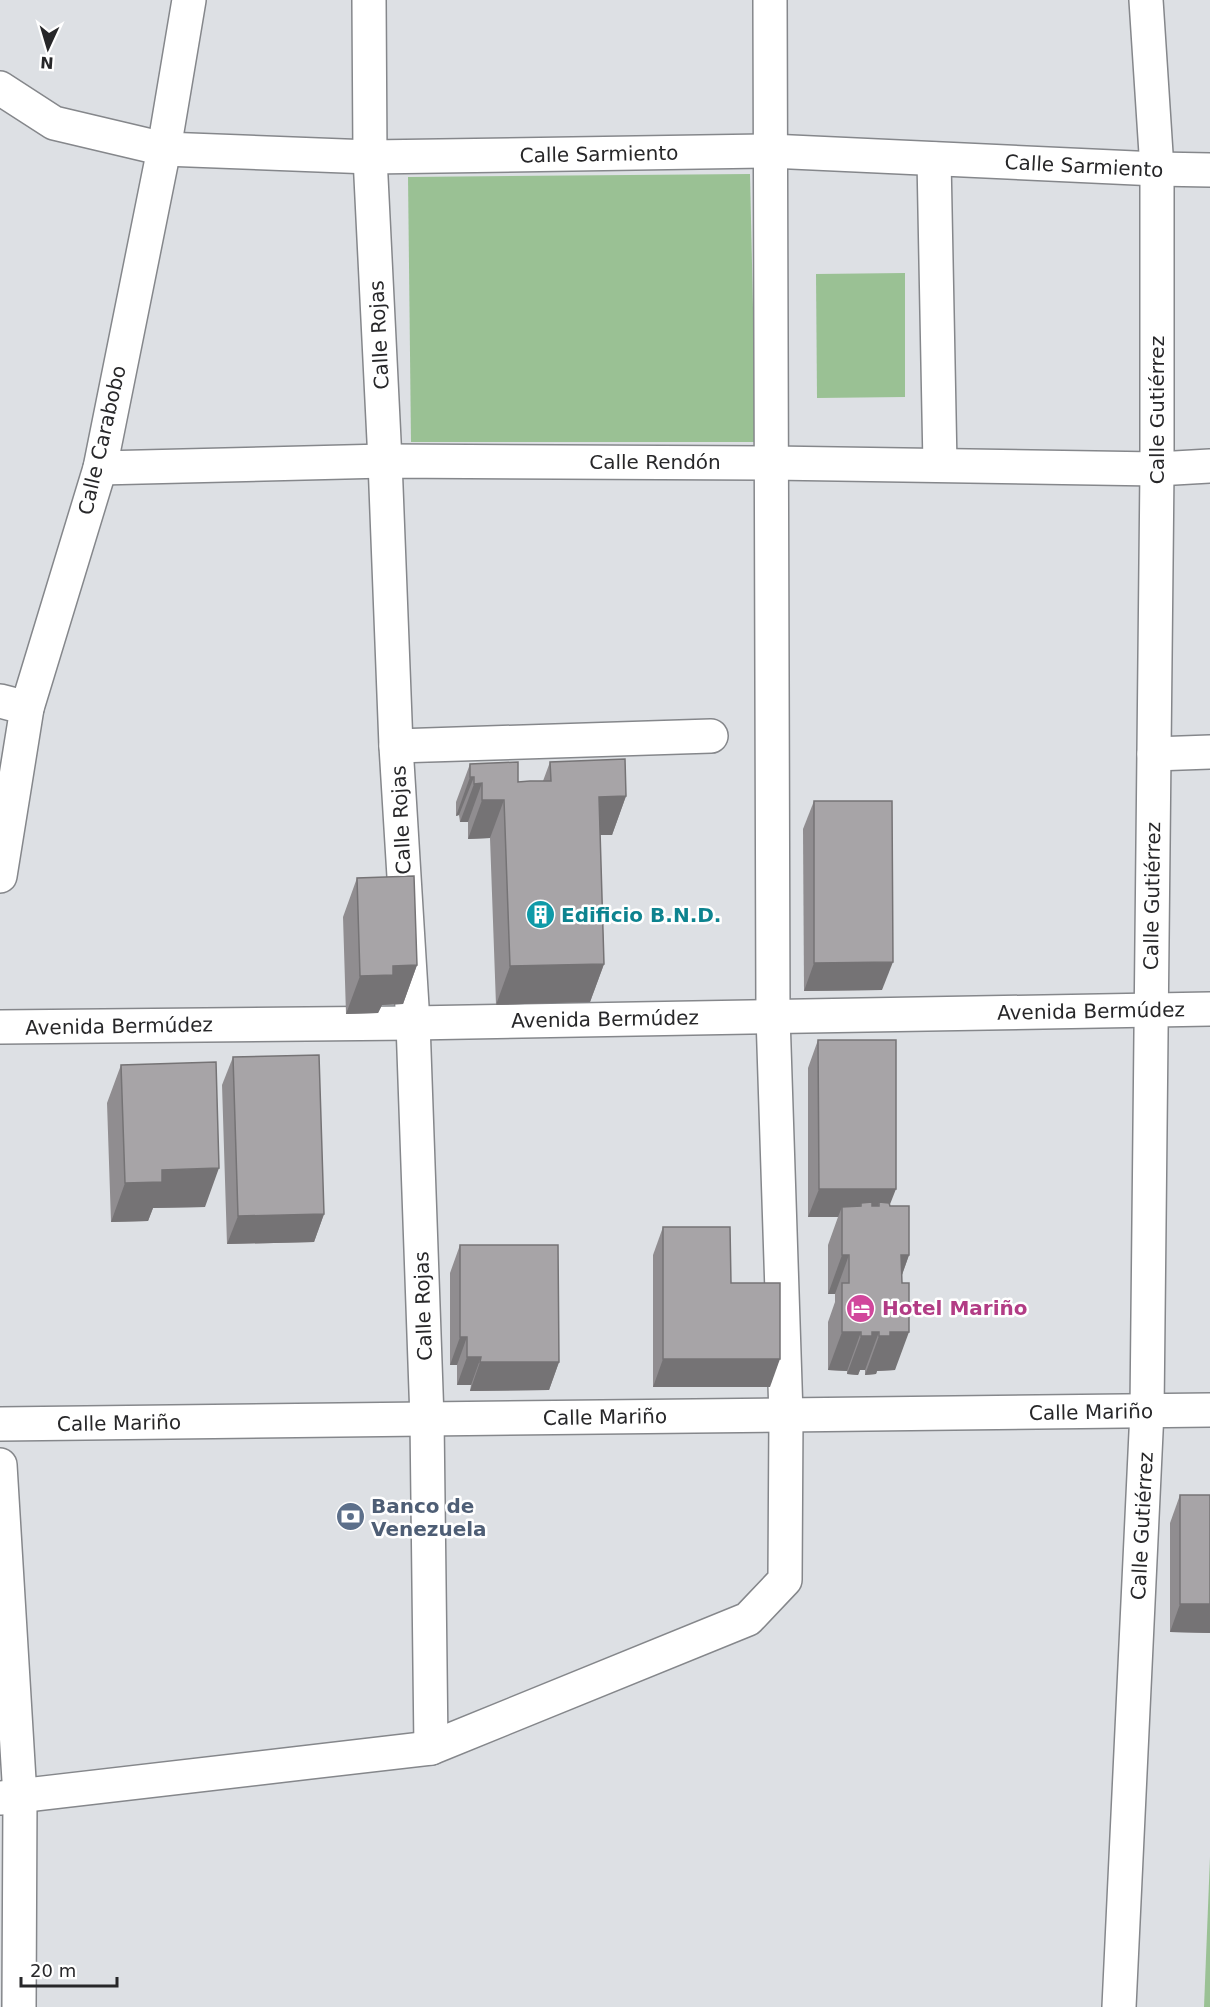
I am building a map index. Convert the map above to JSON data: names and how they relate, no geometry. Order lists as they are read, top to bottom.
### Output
{
  "streets": {
    "street": [
      "Calle Sarmiento",
      "Calle Rojas",
      "Calle Gutiérrez",
      "Calle Carabobo",
      "Calle Rendón",
      "Avenida Bermúdez",
      "Calle Mariño"
    ]
  },
  "crossings": [
    ["Calle Sarmiento", "Calle Rojas"],
    ["Calle Sarmiento", "Calle Gutiérrez"],
    ["Calle Sarmiento", "Calle Carabobo"],
    ["Calle Rojas", "Calle Rendón"],
    ["Calle Rojas", "Avenida Bermúdez"],
    ["Calle Rojas", "Calle Mariño"],
    ["Calle Gutiérrez", "Calle Rendón"],
    ["Calle Gutiérrez", "Avenida Bermúdez"],
    ["Calle Gutiérrez", "Calle Mariño"],
    ["Calle Carabobo", "Calle Rendón"]
  ],
  "places": {
    "building": ["Edificio B.N.D."],
    "hotel": ["Hotel Mariño"],
    "bank": ["Banco de Venezuela"]
  },
  "scale_bar": "20 m",
  "north": "bottom"
}
